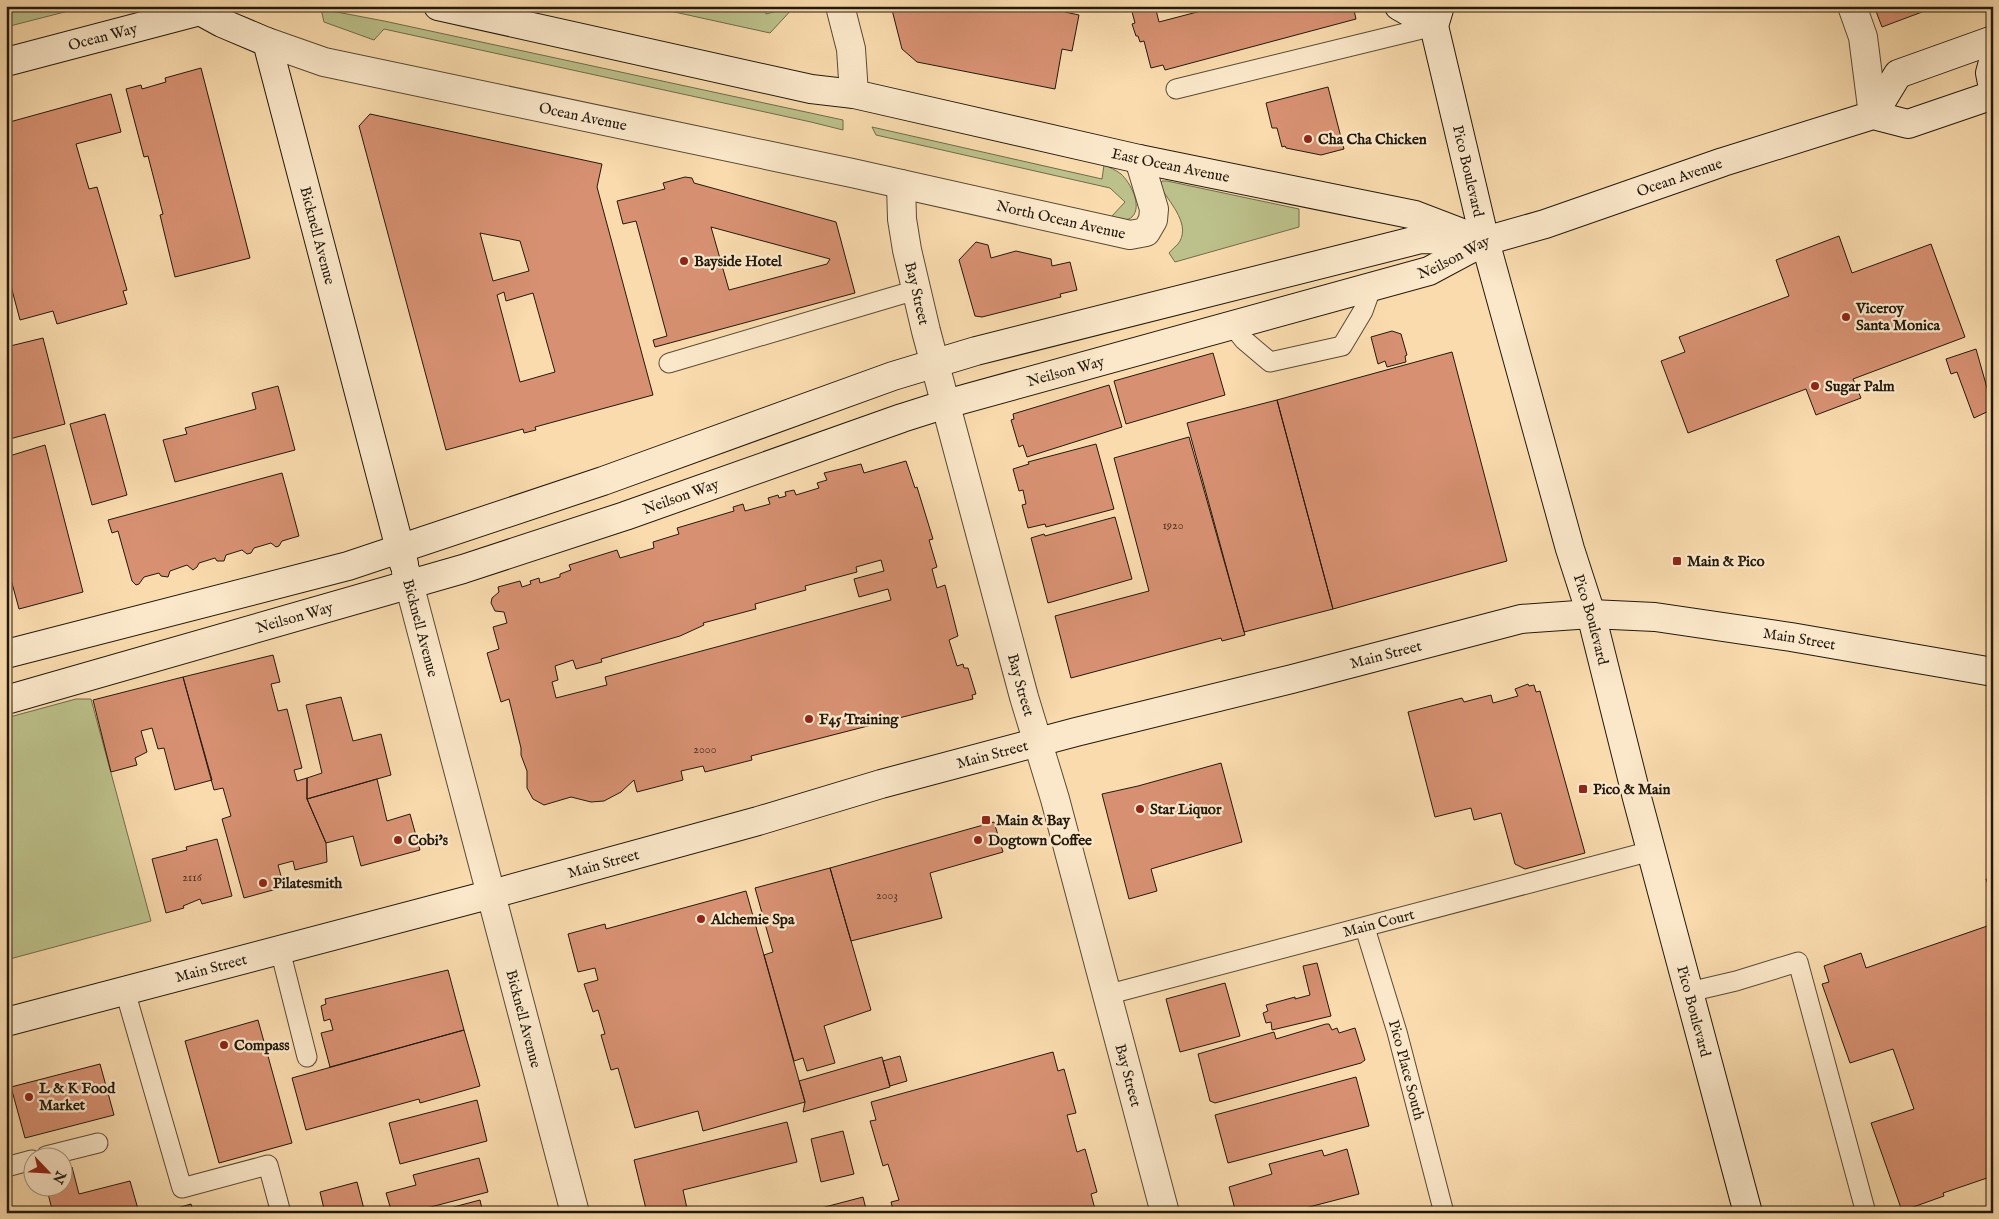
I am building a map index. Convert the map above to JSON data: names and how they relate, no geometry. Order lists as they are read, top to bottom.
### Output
{
  "streets": {
    "street": [
      "Ocean Way",
      "Ocean Avenue",
      "East Ocean Avenue",
      "Pico Boulevard",
      "North Ocean Avenue",
      "Bicknell Avenue",
      "Neilson Way",
      "Bay Street",
      "Main Street"
    ],
    "lane": ["Main Court", "Pico Place South"]
  },
  "crossings": [
    ["Ocean Way", "Ocean Avenue"],
    ["Ocean Way", "Bicknell Avenue"],
    ["Ocean Avenue", "East Ocean Avenue"],
    ["Ocean Avenue", "Pico Boulevard"],
    ["Ocean Avenue", "North Ocean Avenue"],
    ["Ocean Avenue", "Bicknell Avenue"],
    ["Ocean Avenue", "Neilson Way"],
    ["Ocean Avenue", "Bay Street"],
    ["East Ocean Avenue", "Pico Boulevard"],
    ["East Ocean Avenue", "North Ocean Avenue"],
    ["East Ocean Avenue", "Neilson Way"],
    ["Pico Boulevard", "Neilson Way"],
    ["Pico Boulevard", "Main Street"],
    ["Pico Boulevard", "Main Court"],
    ["North Ocean Avenue", "Bay Street"],
    ["Bicknell Avenue", "Neilson Way"],
    ["Bicknell Avenue", "Main Street"],
    ["Neilson Way", "Bay Street"],
    ["Bay Street", "Main Street"],
    ["Bay Street", "Main Court"],
    ["Main Court", "Pico Place South"]
  ],
  "places": {
    "other": [
      "Cha Cha Chicken",
      "Bayside Hotel",
      "Viceroy Santa Monica",
      "Sugar Palm",
      "F45 Training",
      "Star Liquor",
      "Cobi's",
      "Dogtown Coffee",
      "Pilatesmith",
      "Alchemie Spa",
      "Compass",
      "L & K Food Market"
    ],
    "transit": ["Main & Pico", "Pico & Main", "Main & Bay"]
  },
  "house_numbers": [
    "1920",
    "2000",
    "2116",
    "2003"
  ],
  "north": "bottom right"
}
